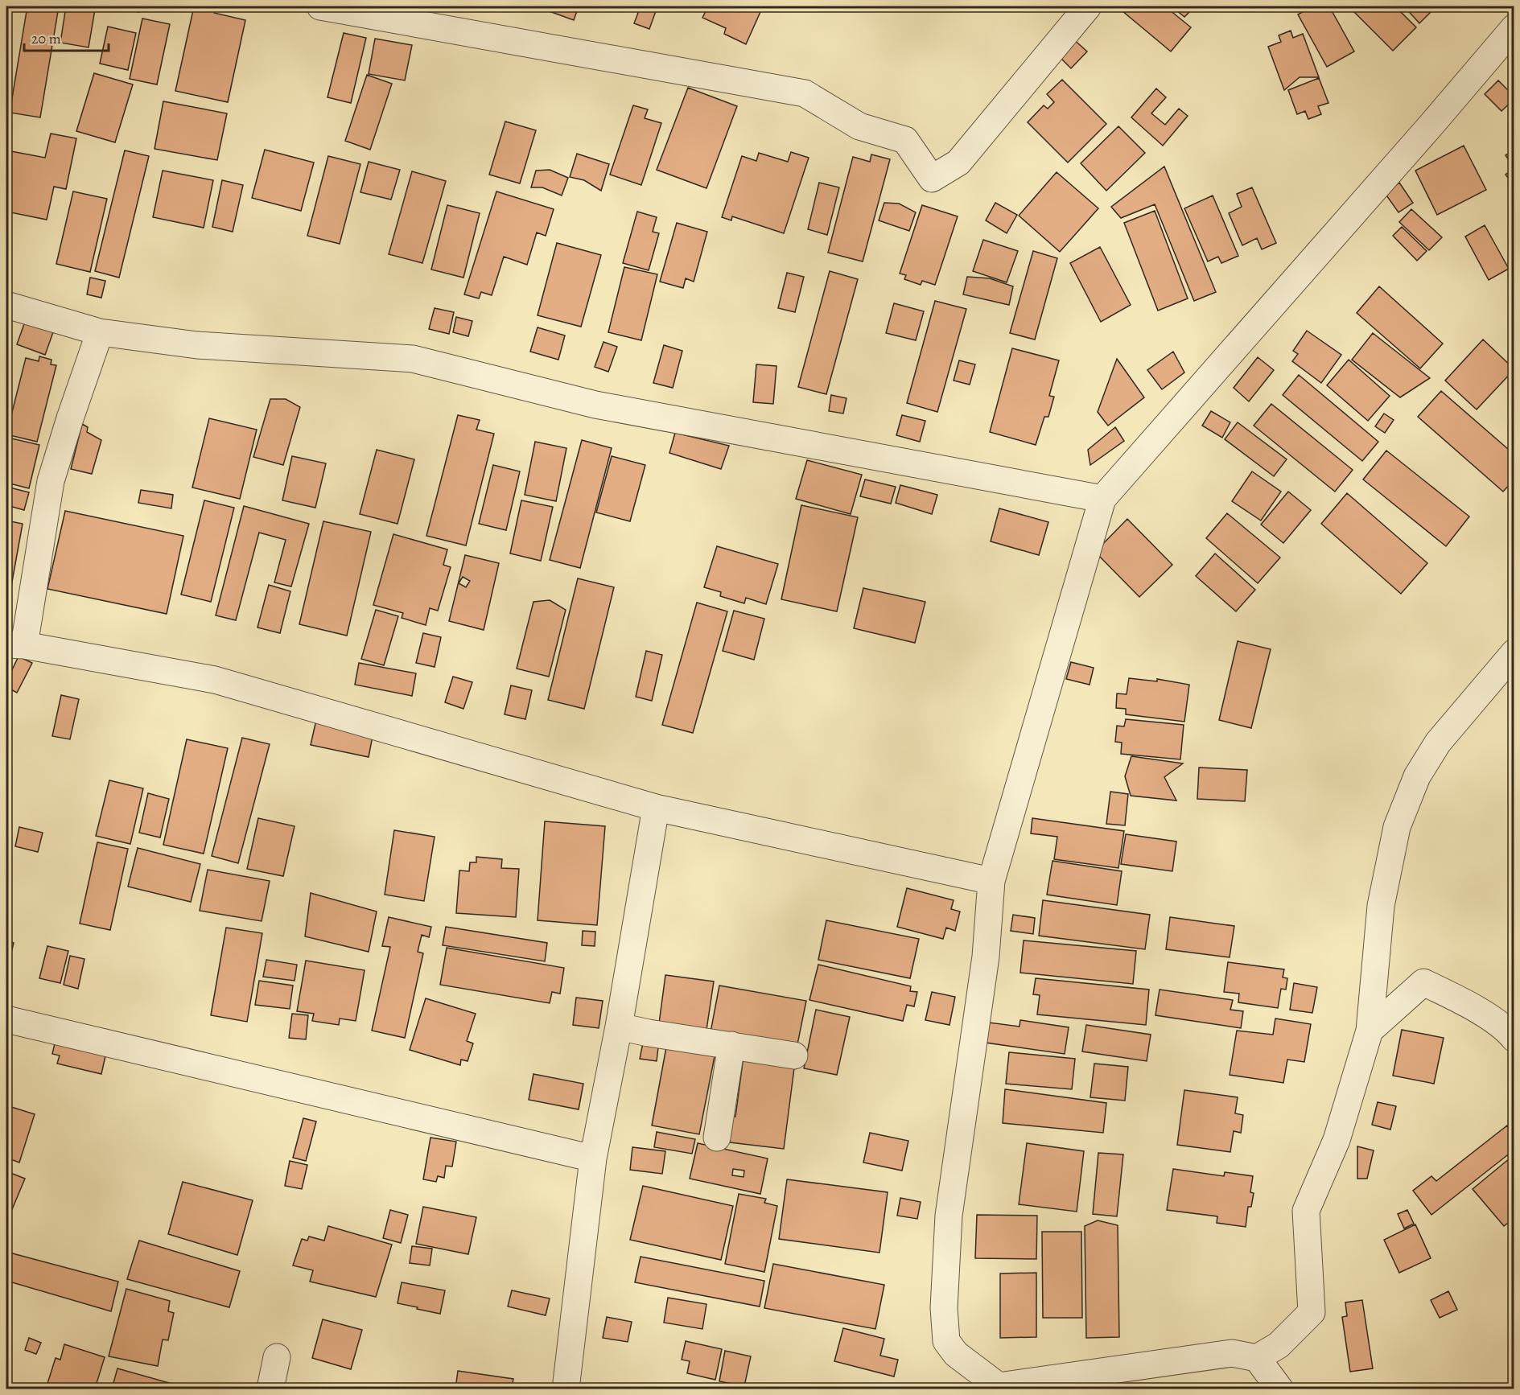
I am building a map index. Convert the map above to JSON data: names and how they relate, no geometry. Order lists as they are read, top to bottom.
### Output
{
  "scale_bar": "20 m"
}
